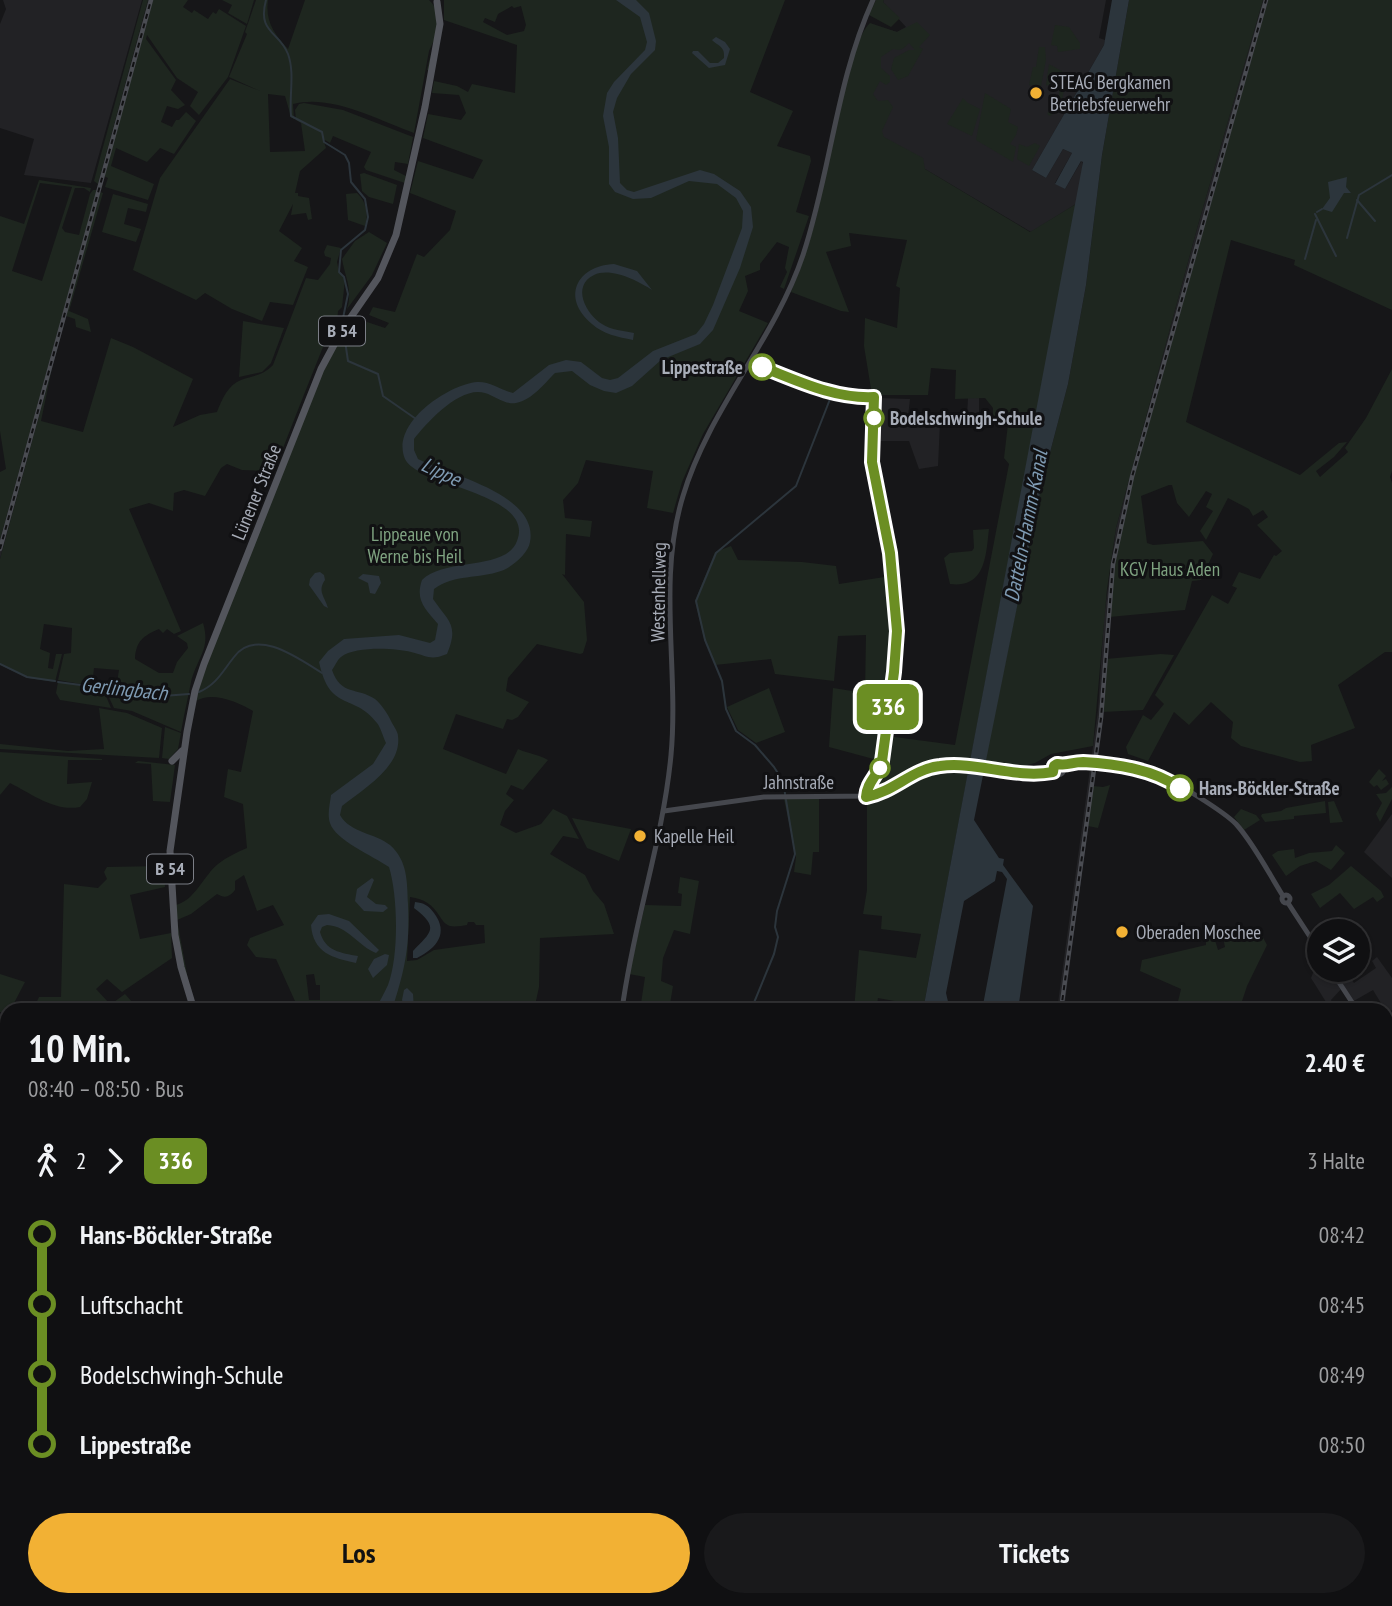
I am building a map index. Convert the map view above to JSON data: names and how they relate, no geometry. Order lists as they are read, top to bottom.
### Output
{
  "streets": {
    "main road": [
      "B 54",
      "Lünener Straße",
      "Westenhellweg",
      "Jahnstraße"
    ]
  },
  "crossings": [
    ["Westenhellweg", "Jahnstraße"]
  ],
  "water": ["Lippe", "Datteln-Hamm-Kanal", "Gerlingbach"],
  "parks": ["Lippeaue von Werne bis Heil", "KGV Haus Aden"],
  "places": [
    "STEAG Bergkamen Betriebsfeuerwehr",
    "Lippestraße",
    "Bodelschwingh-Schule",
    "Hans-Böckler-Straße",
    "Kapelle Heil",
    "Oberaden Moschee"
  ],
  "lines": ["bus line 336"],
  "page": {
    "on_map": "336",
    "heading": ["10 Min.", "08:40 – 08:50 · Bus", "2.40 €"],
    "legs": ["2", "336", "3 Halte"],
    "list": [
      {
        "name": "Hans-Böckler-Straße",
        "value": "08:42"
      },
      {
        "name": "Luftschacht",
        "value": "08:45"
      },
      {
        "name": "Bodelschwingh-Schule",
        "value": "08:49"
      },
      {
        "name": "Lippestraße",
        "value": "08:50"
      }
    ],
    "buttons": ["Los", "Tickets"]
  }
}
